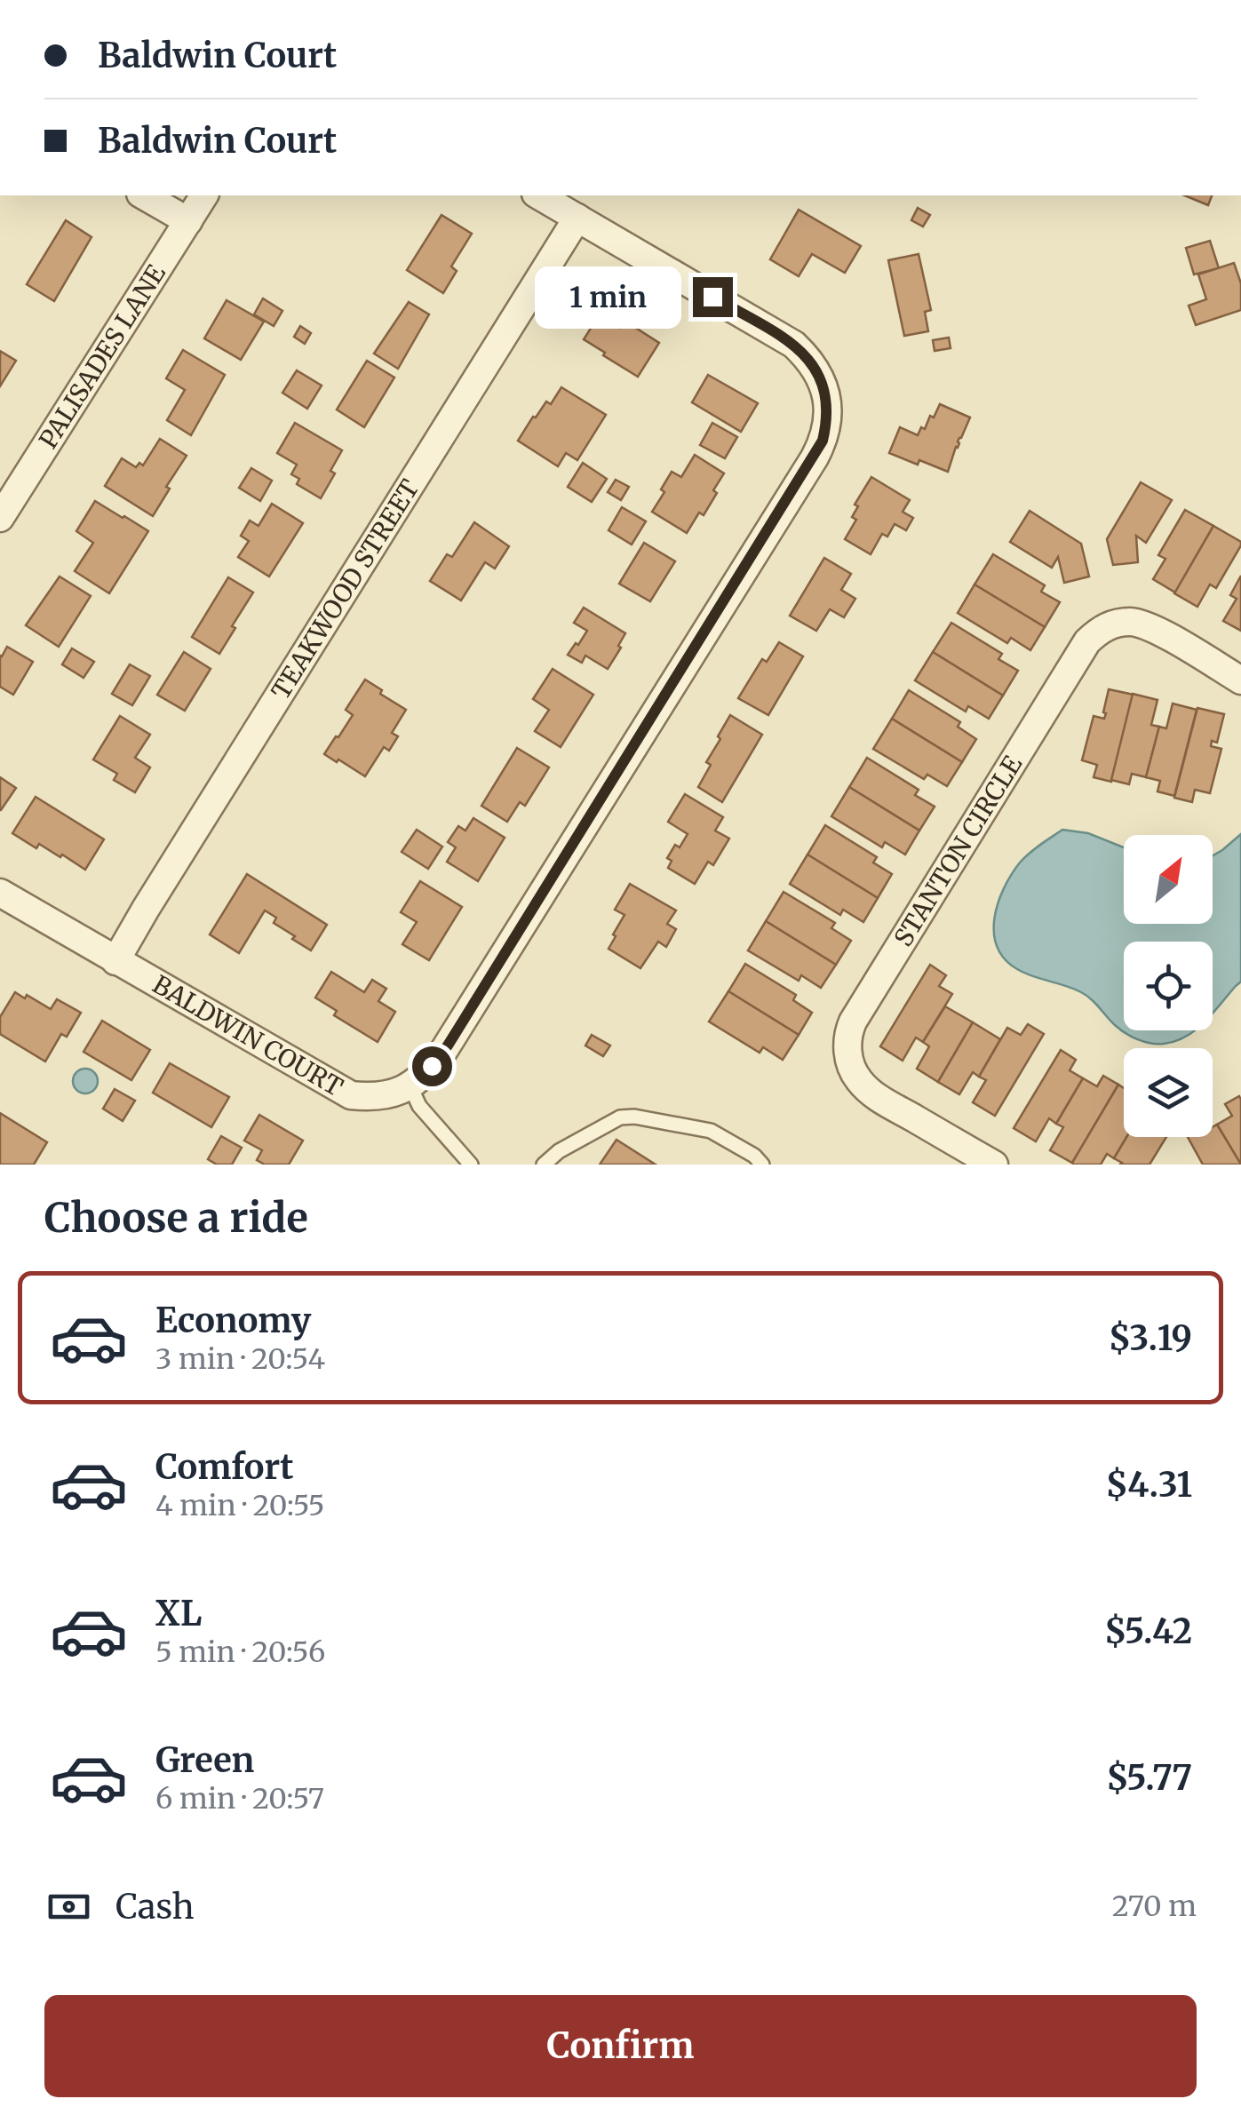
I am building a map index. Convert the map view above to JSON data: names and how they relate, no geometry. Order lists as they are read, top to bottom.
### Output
{
  "streets": {
    "street": [
      "PALISADES LANE",
      "TEAKWOOD STREET",
      "STANTON CIRCLE",
      "BALDWIN COURT"
    ]
  },
  "crossings": [
    ["TEAKWOOD STREET", "BALDWIN COURT"]
  ],
  "north": "top right",
  "page": {
    "banner": ["Baldwin Court", "Baldwin Court"],
    "bubble": "1 min",
    "heading": "Choose a ride",
    "list": [
      {
        "name": "Economy",
        "note": "3 min · 20:54",
        "value": "$3.19"
      },
      {
        "name": "Comfort",
        "note": "4 min · 20:55",
        "value": "$4.31"
      },
      {
        "name": "XL",
        "note": "5 min · 20:56",
        "value": "$5.42"
      },
      {
        "name": "Green",
        "note": "6 min · 20:57",
        "value": "$5.77"
      }
    ],
    "pay": ["Cash", "270 m"],
    "buttons": "Confirm"
  }
}
